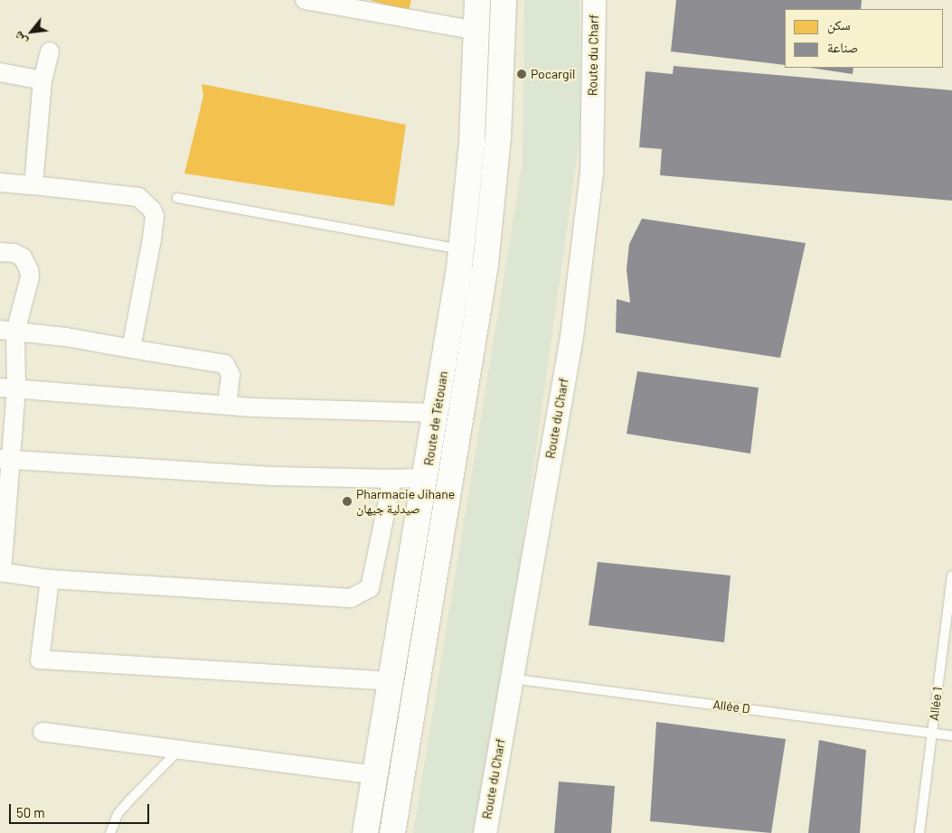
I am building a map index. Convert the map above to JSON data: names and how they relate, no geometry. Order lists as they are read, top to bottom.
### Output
{
  "streets": {
    "highway": ["Route de Tétouan"],
    "street": ["Route du Charf"],
    "lane": ["Allée 1", "Allée D"]
  },
  "crossings": [
    ["Route du Charf", "Allée D"],
    ["Allée 1", "Allée D"]
  ],
  "places": ["Pocargil", "Pharmacie Jihane صيدلية جيهان"],
  "legend": ["سكن", "صناعة"],
  "scale_bar": "50 m",
  "north": "bottom left"
}
